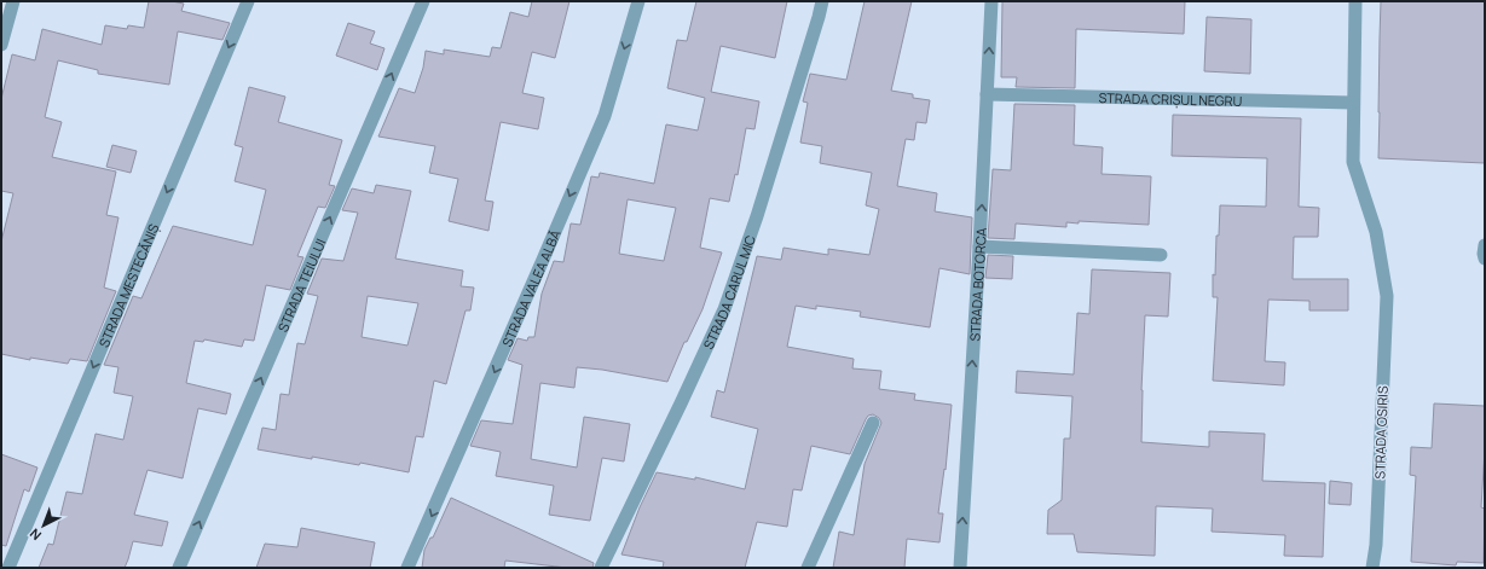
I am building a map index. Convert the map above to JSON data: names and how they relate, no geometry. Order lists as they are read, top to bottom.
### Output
{
  "streets": {
    "street": [
      "STRADA CRIȘUL NEGRU",
      "STRADA MESTECĂNIȘ",
      "STRADA TEIULUI",
      "STRADA BOTORCA",
      "STRADA VALEA ALBĂ",
      "STRADA CARUL MIC",
      "STRADA OSIRIS"
    ]
  },
  "crossings": [
    ["STRADA CRIȘUL NEGRU", "STRADA BOTORCA"],
    ["STRADA CRIȘUL NEGRU", "STRADA OSIRIS"]
  ],
  "one_way": [
    "STRADA MESTECĂNIȘ",
    "STRADA TEIULUI",
    "STRADA BOTORCA",
    "STRADA VALEA ALBĂ"
  ],
  "north": "bottom left"
}
